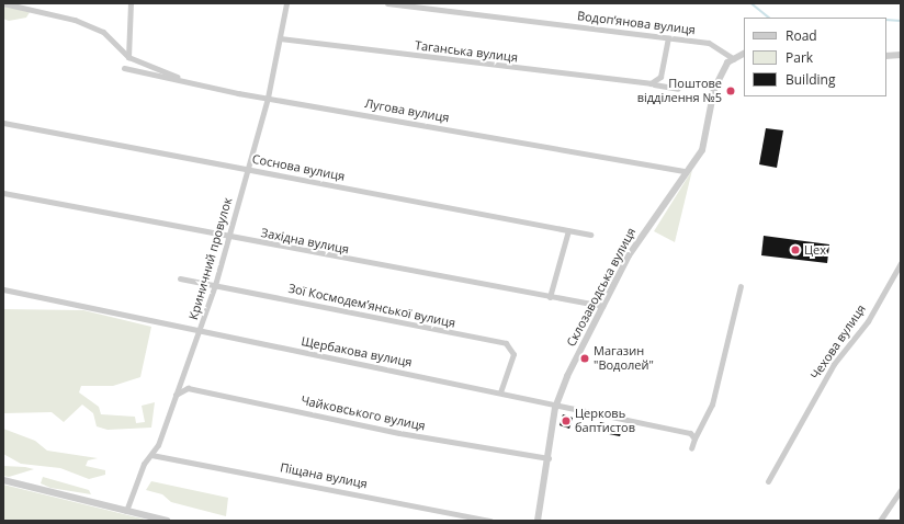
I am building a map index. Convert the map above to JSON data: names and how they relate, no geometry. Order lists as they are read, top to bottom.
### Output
{
  "streets": {
    "street": [
      "Водоп’янова вулиця",
      "Таганська вулиця",
      "Лугова вулиця",
      "Соснова вулиця",
      "Західна вулиця",
      "Криничний провулок",
      "Склозаводська вулиця",
      "Зої Космодем’янської вулиця",
      "Чехова вулиця",
      "Щербакова вулиця",
      "Чайковського вулиця",
      "Піщана вулиця"
    ]
  },
  "crossings": [
    ["Водоп’янова вулиця", "Склозаводська вулиця"],
    ["Таганська вулиця", "Криничний провулок"],
    ["Лугова вулиця", "Криничний провулок"],
    ["Лугова вулиця", "Склозаводська вулиця"],
    ["Соснова вулиця", "Криничний провулок"],
    ["Західна вулиця", "Криничний провулок"],
    ["Західна вулиця", "Склозаводська вулиця"],
    ["Криничний провулок", "Зої Космодем’янської вулиця"],
    ["Криничний провулок", "Щербакова вулиця"],
    ["Криничний провулок", "Піщана вулиця"],
    ["Склозаводська вулиця", "Щербакова вулиця"],
    ["Склозаводська вулиця", "Чайковського вулиця"],
    ["Зої Космодем’янської вулиця", "Щербакова вулиця"]
  ],
  "places": [
    "Поштове відділення №5",
    "Цех",
    "Магазин \"Водолей\"",
    "Церковь баптистов"
  ],
  "legend": ["Road", "Park", "Building"]
}
